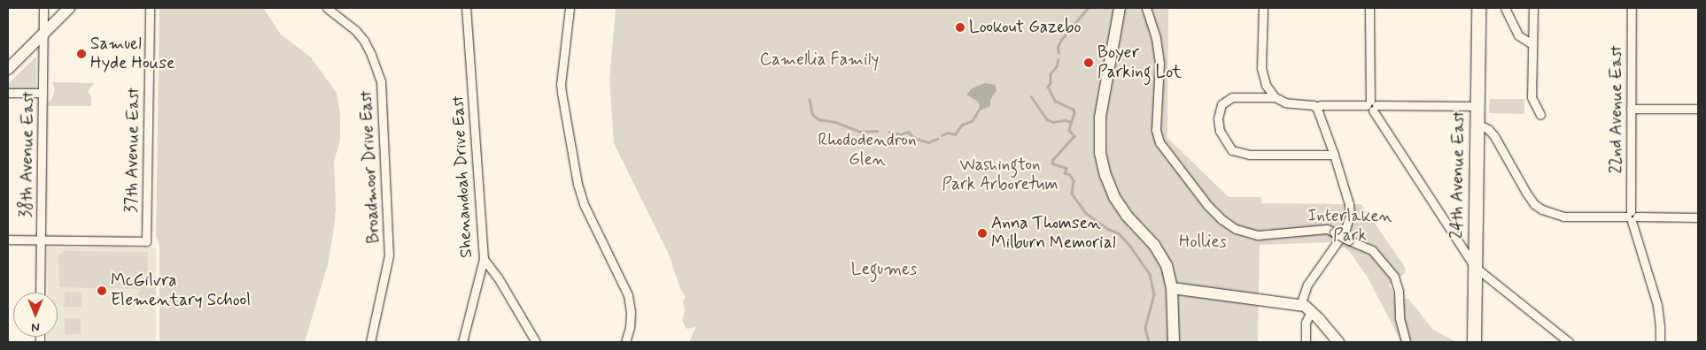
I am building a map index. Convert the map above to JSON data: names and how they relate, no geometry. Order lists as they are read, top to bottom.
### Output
{
  "streets": {
    "main road": ["24th Avenue East"],
    "street": [
      "22nd Avenue East",
      "37th Avenue East",
      "38th Avenue East",
      "Broadmoor Drive East",
      "Shenandoah Drive East"
    ]
  },
  "crossings": [
    ["37th Avenue East", "38th Avenue East"]
  ],
  "parks": [
    "Camellia Family",
    "Rhododendron Glen",
    "Washington Park Arboretum",
    "Interlaken Park",
    "Hollies",
    "Legumes"
  ],
  "places": [
    "Lookout Gazebo",
    "Samuel Hyde House",
    "Boyer Parking Lot",
    "Anna Thomsen Milburn Memorial",
    "McGilvra Elementary School"
  ],
  "north": "bottom"
}
